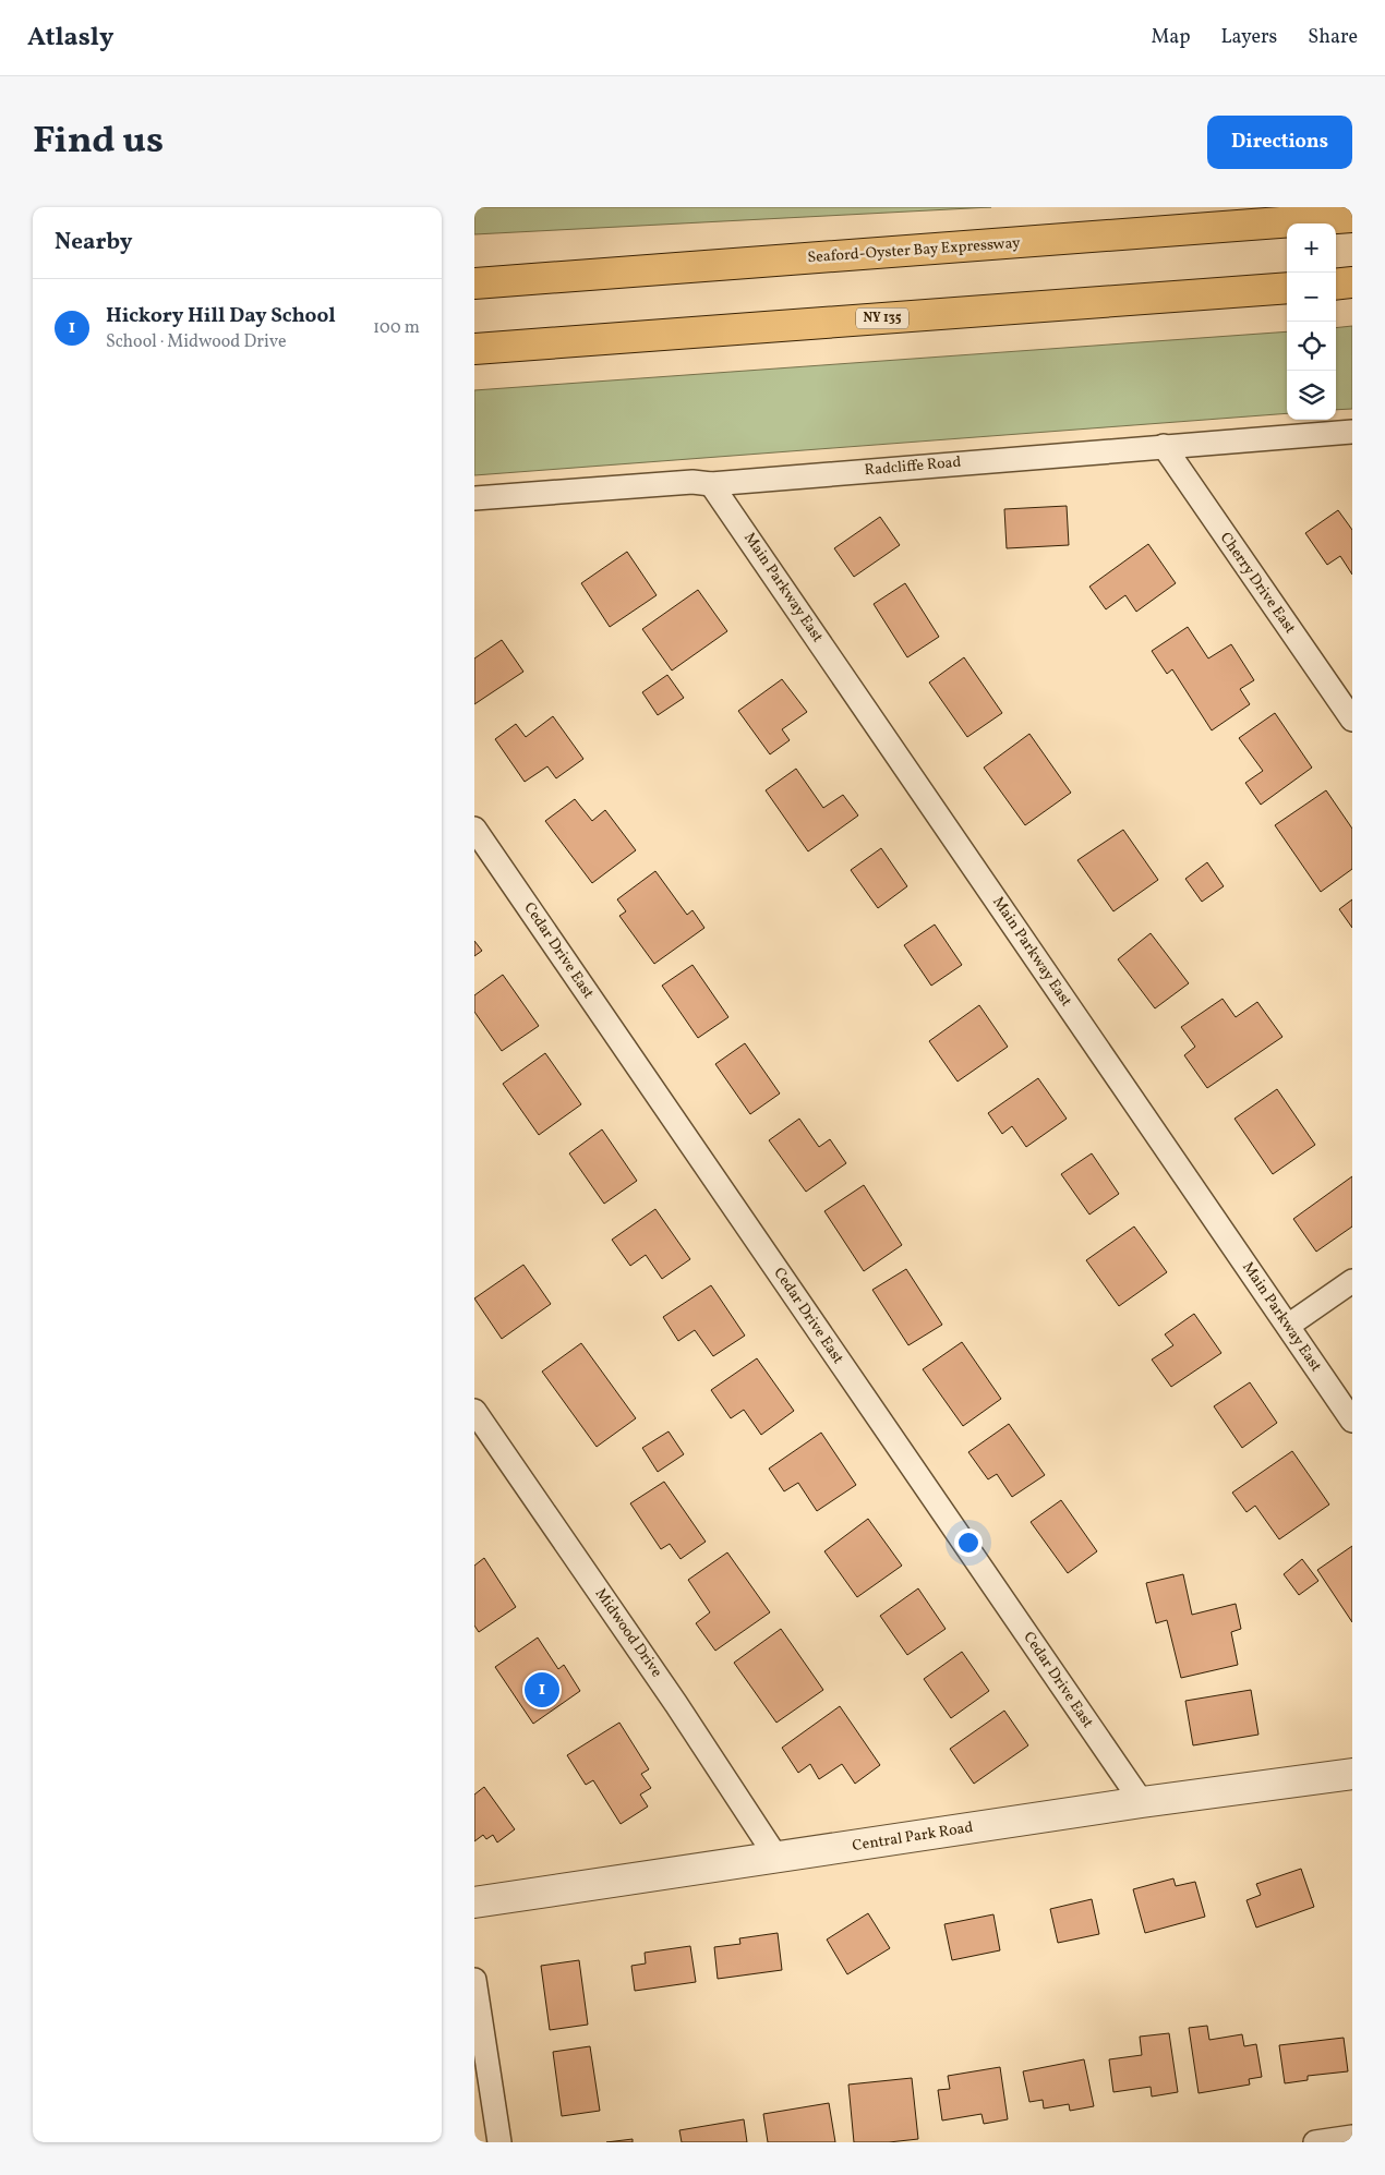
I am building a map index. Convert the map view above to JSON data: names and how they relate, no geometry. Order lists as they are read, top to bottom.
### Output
{
  "streets": {
    "highway": ["Seaford-Oyster Bay Expressway", "NY 135"],
    "street": [
      "Radcliffe Road",
      "Cherry Drive East",
      "Main Parkway East",
      "Cedar Drive East",
      "Midwood Drive",
      "Central Park Road"
    ]
  },
  "crossings": [
    ["Radcliffe Road", "Cherry Drive East"],
    ["Radcliffe Road", "Main Parkway East"],
    ["Cedar Drive East", "Central Park Road"],
    ["Midwood Drive", "Central Park Road"]
  ],
  "page": {
    "header": "Atlasly",
    "nav": ["Map", "Layers", "Share"],
    "title": "Find us",
    "buttons": "Directions",
    "heading": "Nearby",
    "map_buttons": ["+", "−"],
    "list": [
      {
        "mark": "1",
        "name": "Hickory Hill Day School",
        "note": "School · Midwood Drive",
        "value": "100 m"
      }
    ],
    "pins": "1"
  }
}
